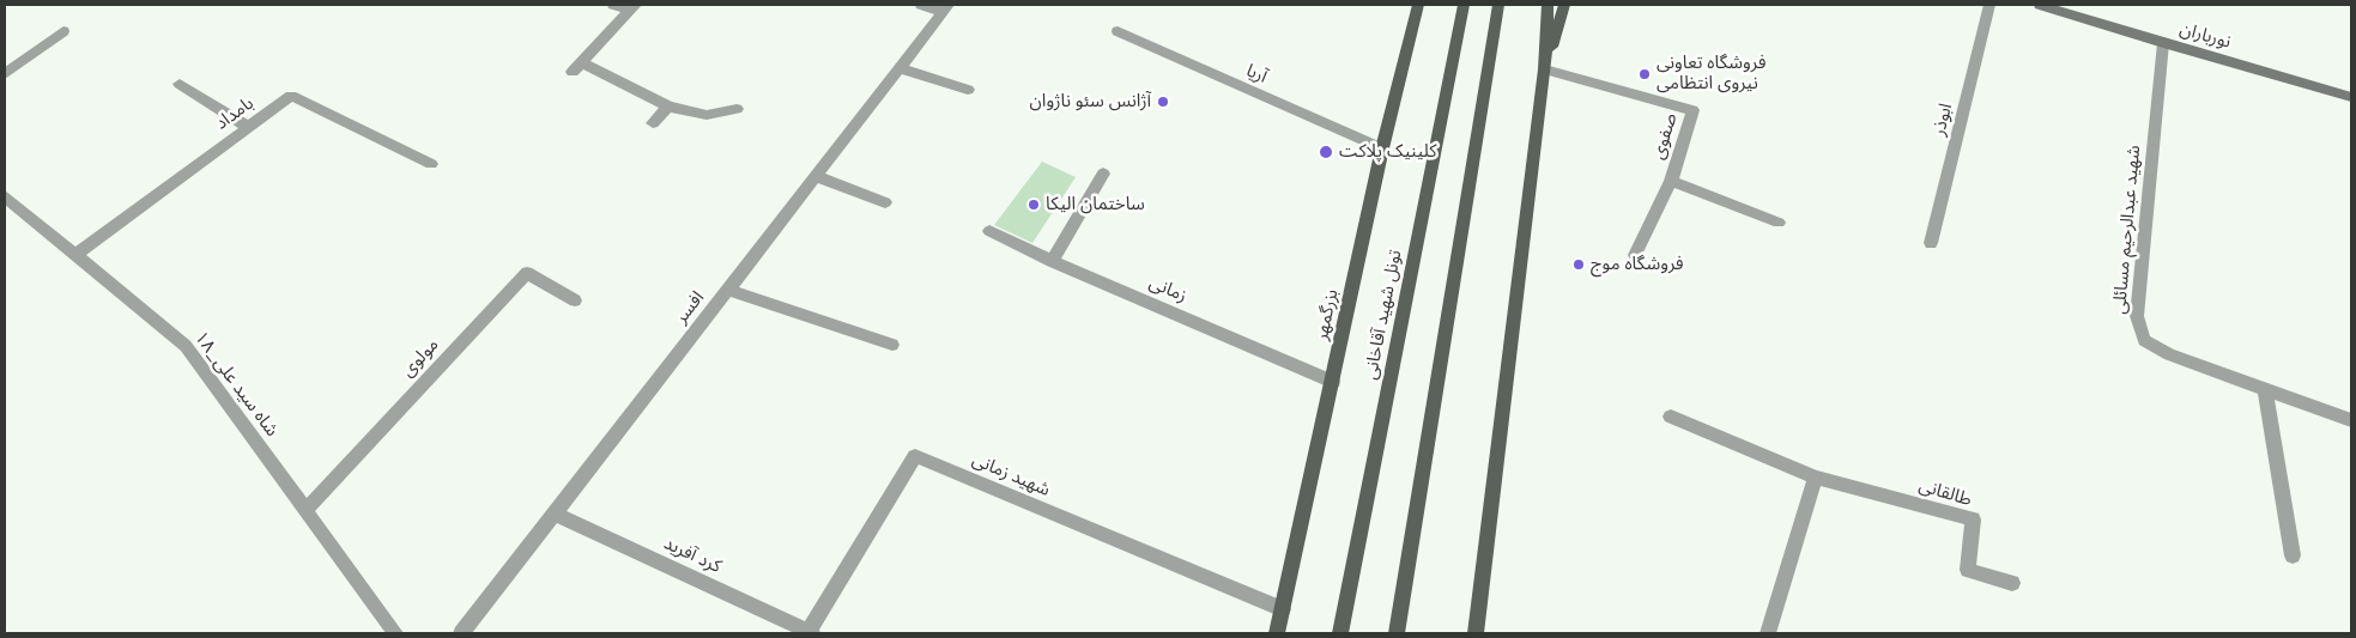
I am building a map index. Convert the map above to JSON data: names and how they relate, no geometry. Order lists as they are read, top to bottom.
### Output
{
  "streets": {
    "main road": ["بزرگمهر", "تونل شهید آقاخانی"],
    "street": [
      "نورباران",
      "آریا",
      "بامداد",
      "ابوذر",
      "صفوی",
      "شهید عبدالرحیم مسائلی",
      "زمانی",
      "افسر",
      "مولوی",
      "۱۸_شاه سید علی",
      "شهید زمانی",
      "طالقانی",
      "کرد آفرید"
    ]
  },
  "crossings": [
    ["نورباران", "شهید عبدالرحیم مسائلی"],
    ["آریا", "بزرگمهر"],
    ["بامداد", "۱۸_شاه سید علی"],
    ["زمانی", "بزرگمهر"],
    ["افسر", "کرد آفرید"],
    ["بزرگمهر", "شهید زمانی"],
    ["مولوی", "۱۸_شاه سید علی"],
    ["شهید زمانی", "کرد آفرید"]
  ],
  "places": [
    "فروشگاه تعاونی نیروی انتظامی",
    "آژانس سئو ناژوان",
    "کلینیک پلاکت",
    "ساختمان الیکا",
    "فروشگاه موج"
  ]
}
